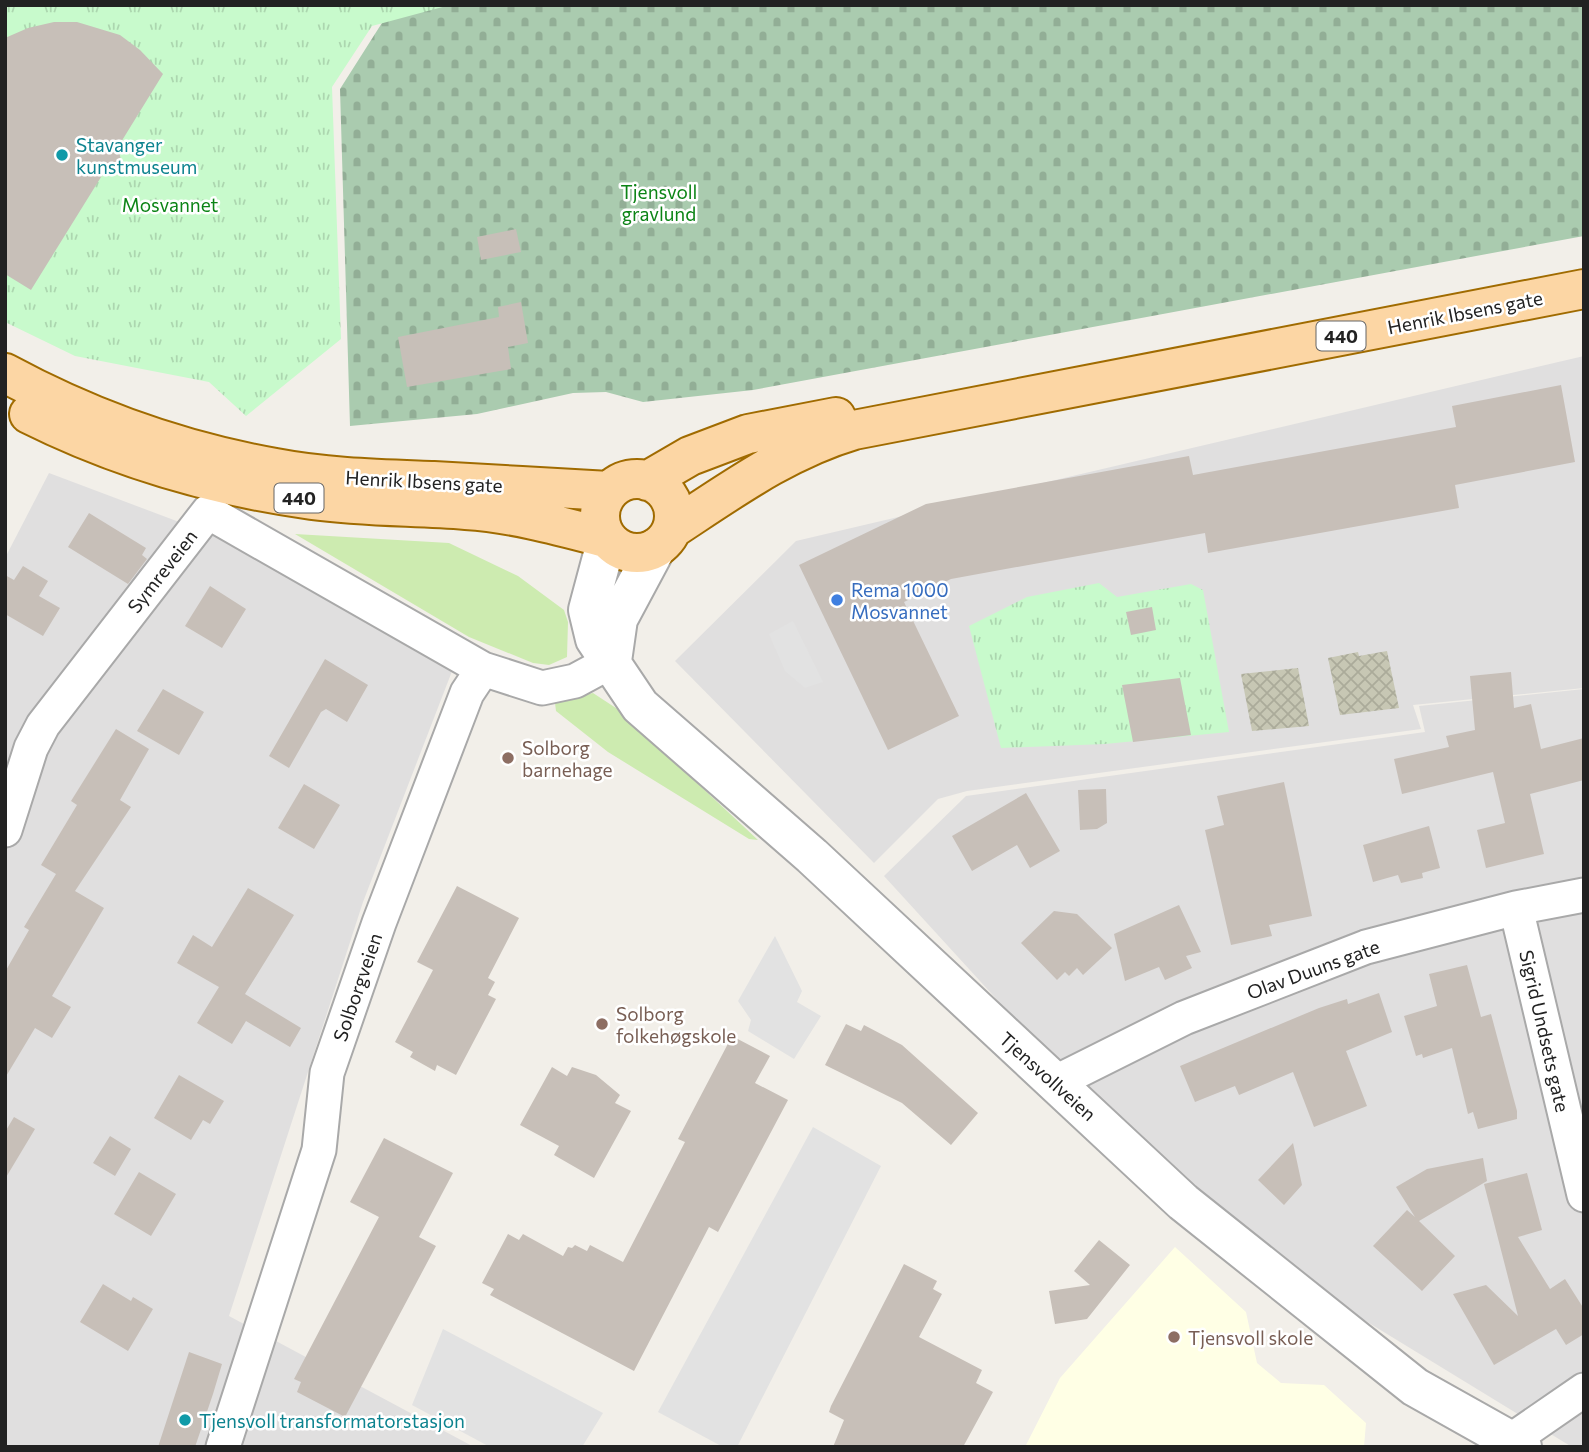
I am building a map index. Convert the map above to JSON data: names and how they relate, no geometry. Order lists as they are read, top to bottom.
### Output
{
  "streets": {
    "main road": ["Henrik Ibsens gate", "440"],
    "street": [
      "Symreveien",
      "Olav Duuns gate",
      "Solborgveien",
      "Sigrid Undsets gate",
      "Tjensvollveien"
    ]
  },
  "crossings": [
    ["Henrik Ibsens gate", "440"],
    ["Henrik Ibsens gate", "Tjensvollveien"],
    ["440", "Tjensvollveien"],
    ["Symreveien", "Solborgveien"],
    ["Olav Duuns gate", "Sigrid Undsets gate"],
    ["Olav Duuns gate", "Tjensvollveien"]
  ],
  "parks": ["Tjensvoll gravlund", "Mosvannet"],
  "places": [
    "Stavanger kunstmuseum",
    "Rema 1000 Mosvannet",
    "Solborg barnehage",
    "Solborg folkehøgskole",
    "Tjensvoll skole",
    "Tjensvoll transformatorstasjon"
  ]
}
